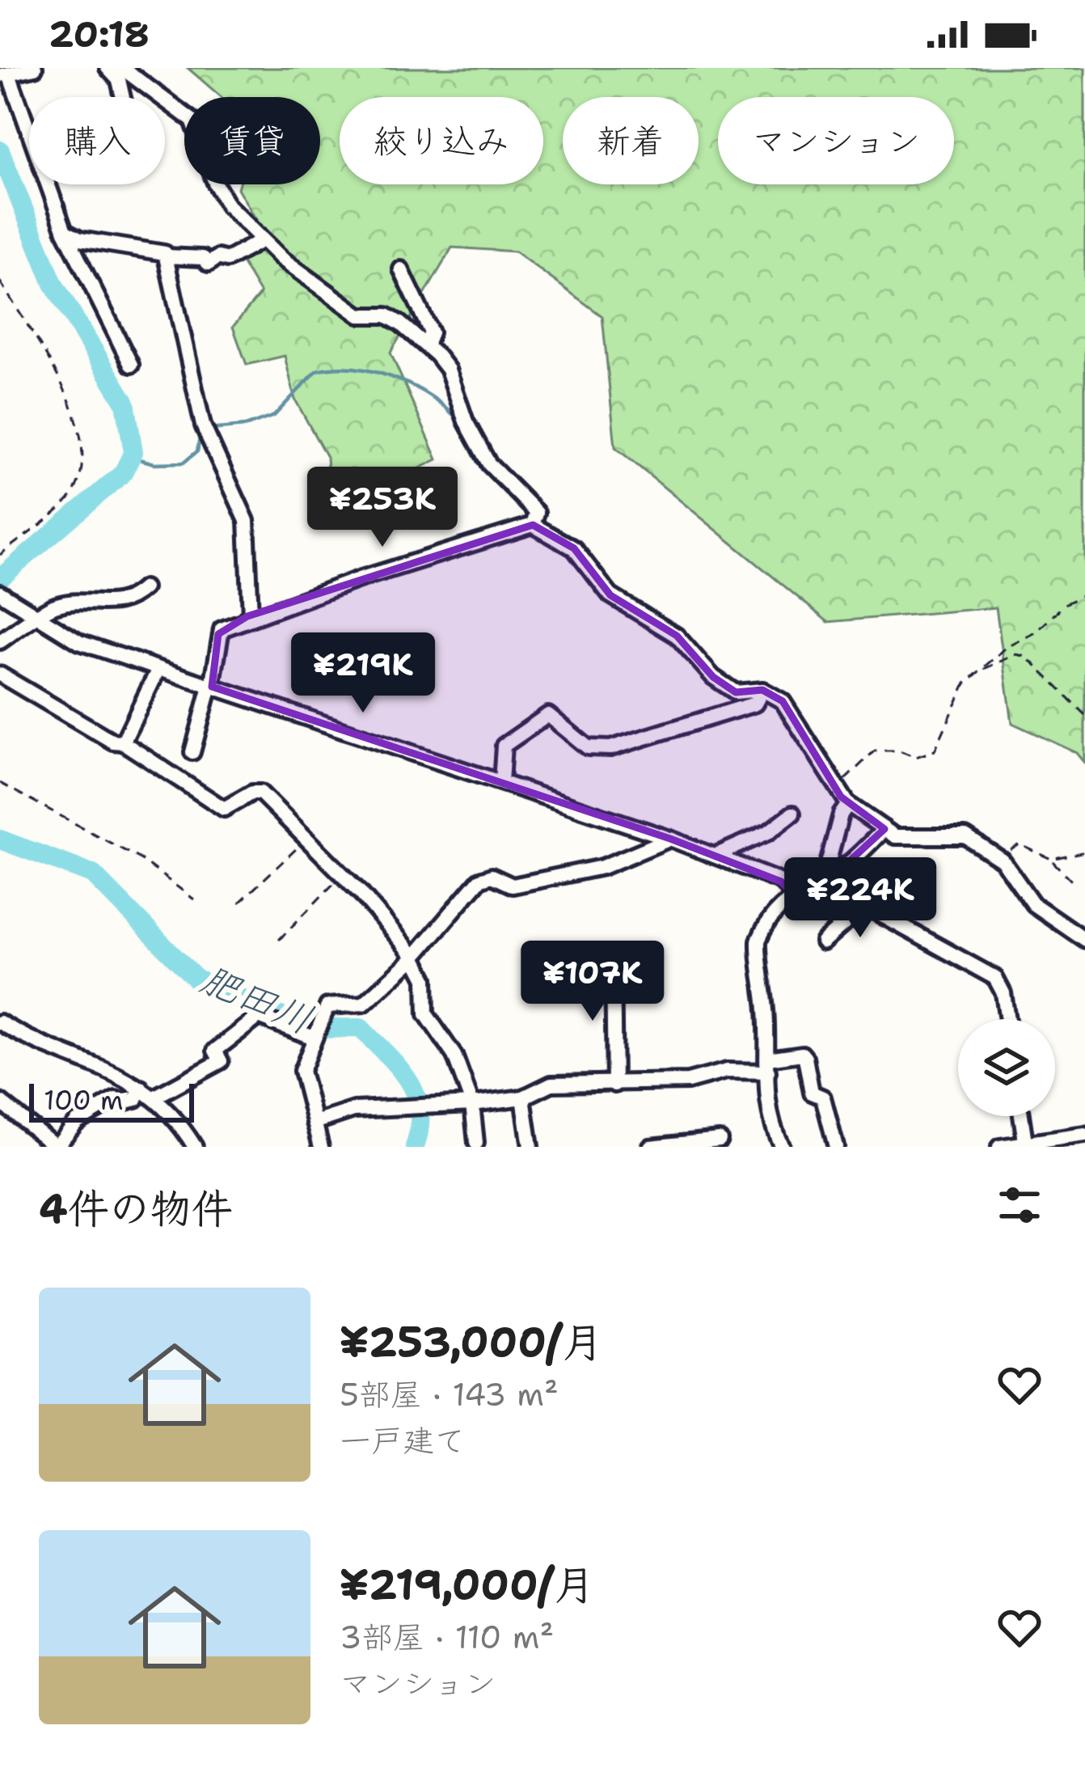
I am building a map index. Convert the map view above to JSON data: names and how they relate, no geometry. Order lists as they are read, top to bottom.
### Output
{
  "water": ["肥田川"],
  "scale_bar": "100 m",
  "page": {
    "status": "20:18",
    "chip": [
      "購入",
      "賃貸",
      "絞り込み",
      "新着",
      "マンション"
    ],
    "price": [
      "¥253K",
      "¥219K",
      "¥224K",
      "¥107K"
    ],
    "scale": "100 m",
    "heading": "4件の物件",
    "list": [
      {
        "name": "¥253,000/月",
        "note": "5部屋 · 143 m² · 一戸建て"
      },
      {
        "name": "¥219,000/月",
        "note": "3部屋 · 110 m² · マンション"
      }
    ]
  }
}
